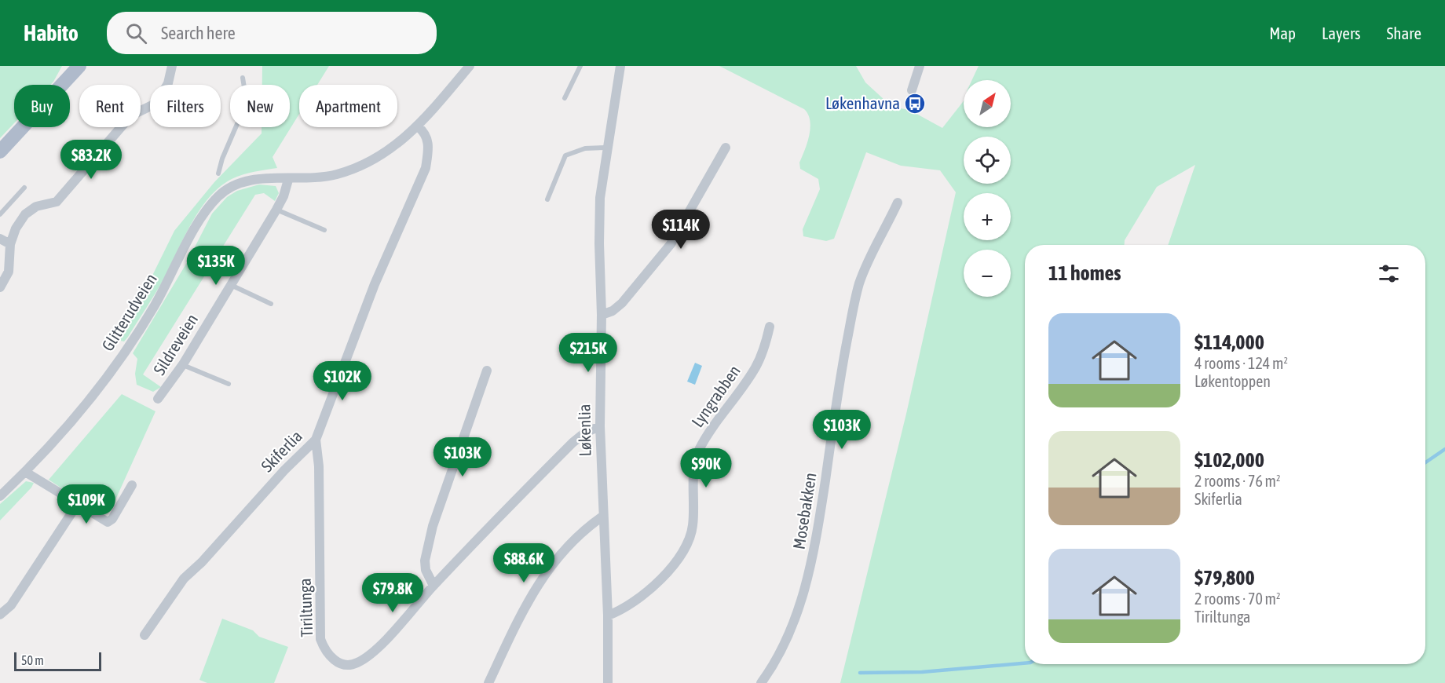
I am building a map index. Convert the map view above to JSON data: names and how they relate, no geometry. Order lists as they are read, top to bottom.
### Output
{
  "streets": {
    "street": [
      "Glitterudveien",
      "Sildreveien",
      "Lyngrabben",
      "Løkenlia",
      "Skiferlia",
      "Mosebakken",
      "Tiriltunga"
    ]
  },
  "crossings": [
    ["Glitterudveien", "Sildreveien"],
    ["Lyngrabben", "Løkenlia"],
    ["Løkenlia", "Tiriltunga"],
    ["Skiferlia", "Tiriltunga"]
  ],
  "places": {
    "bus stop": ["Løkenhavna"]
  },
  "scale_bar": "50 m",
  "north": "top right",
  "page": {
    "header": "Habito",
    "search": "Search here",
    "nav": ["Map", "Layers", "Share"],
    "map_buttons": ["+", "−"],
    "chip": [
      "Buy",
      "Rent",
      "Filters",
      "New",
      "Apartment"
    ],
    "price": [
      "$83.2K",
      "$114K",
      "$135K",
      "$215K",
      "$102K",
      "$103K",
      "$103K",
      "$90K",
      "$109K",
      "$88.6K",
      "$79.8K"
    ],
    "heading": "11 homes",
    "list": [
      {
        "name": "$114,000",
        "note": "4 rooms · 124 m² · Løkentoppen"
      },
      {
        "name": "$102,000",
        "note": "2 rooms · 76 m² · Skiferlia"
      },
      {
        "name": "$79,800",
        "note": "2 rooms · 70 m² · Tiriltunga"
      }
    ],
    "scale": "50 m"
  }
}
